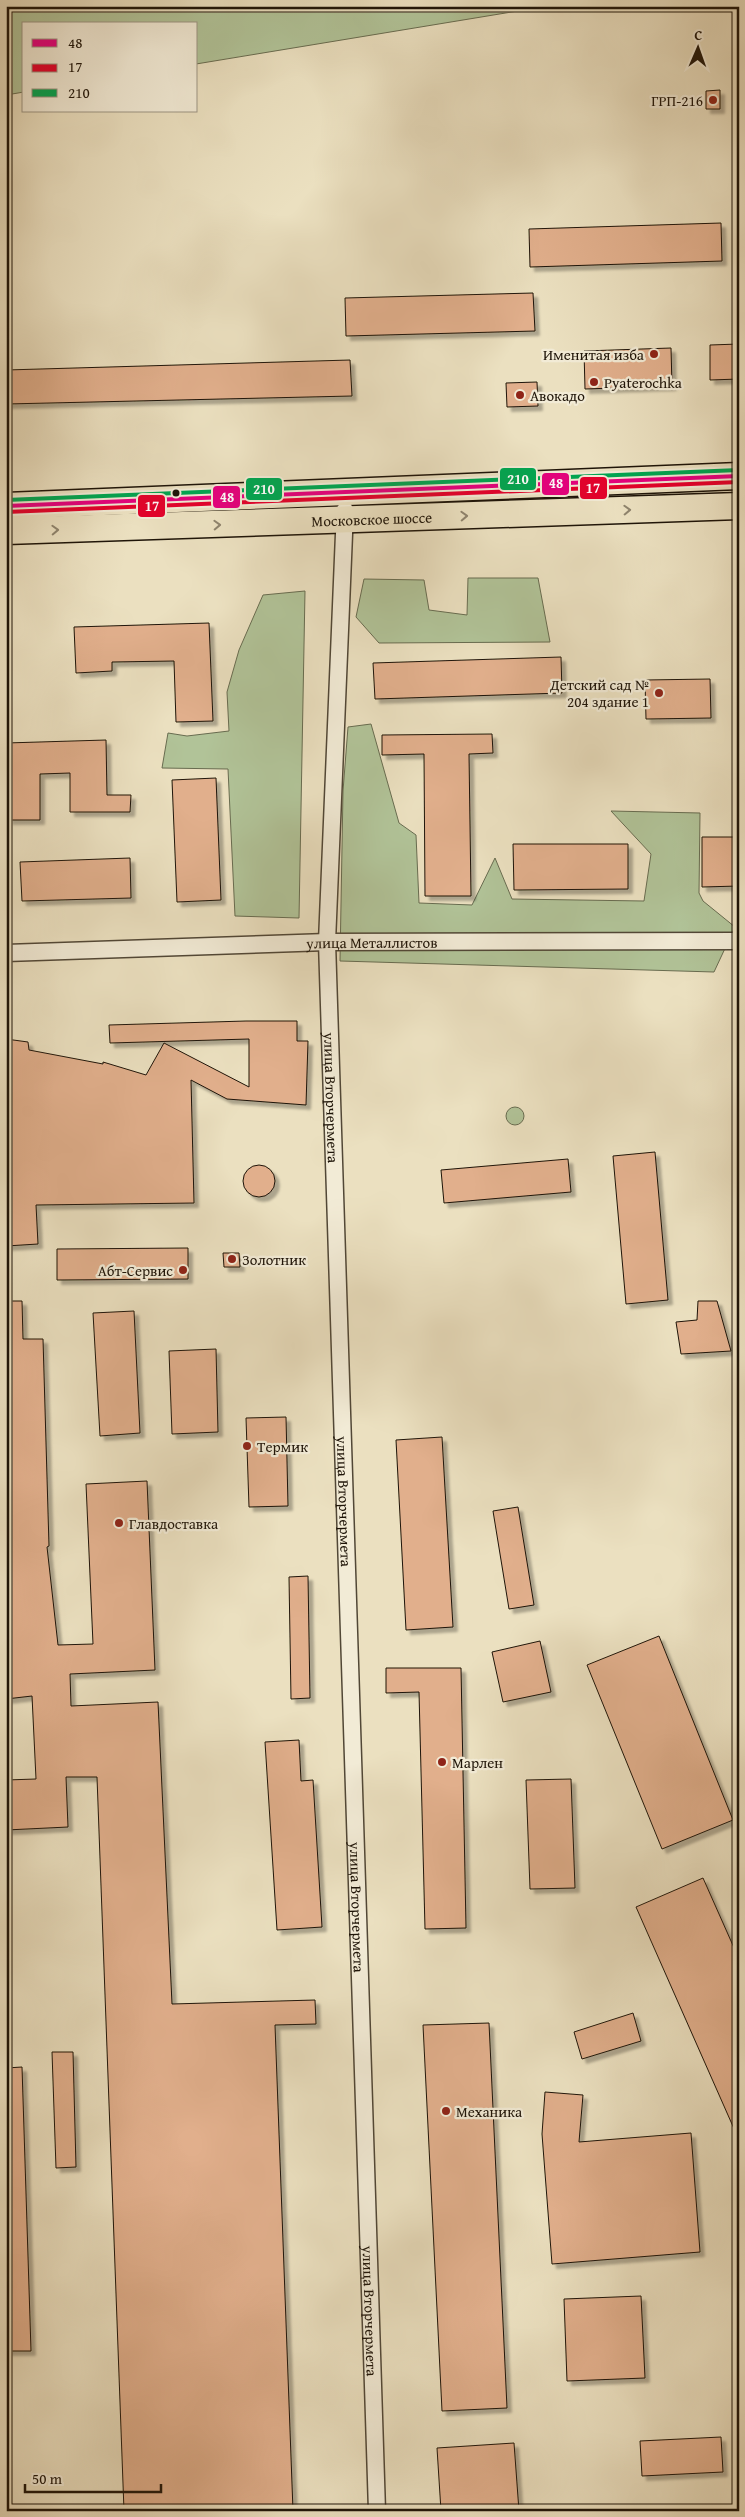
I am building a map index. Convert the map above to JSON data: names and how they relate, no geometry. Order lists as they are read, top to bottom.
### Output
{
  "streets": {
    "main road": ["Московское шоссе"],
    "street": ["улица Металлистов", "улица Вторчермета"]
  },
  "crossings": [
    ["Московское шоссе", "улица Вторчермета"],
    ["улица Металлистов", "улица Вторчермета"]
  ],
  "places": [
    "ГРП-216",
    "Именитая изба",
    "Pyaterochka",
    "Авокадо",
    "Детский сад № 204 здание 1",
    "Золотник",
    "Абт-Сервис",
    "Термик",
    "Главдоставка",
    "Марлен",
    "Механика"
  ],
  "lines": ["transit line 210", "transit line 48", "transit line 17"],
  "legend": ["48", "17", "210"],
  "scale_bar": "50 m",
  "north": "top"
}
